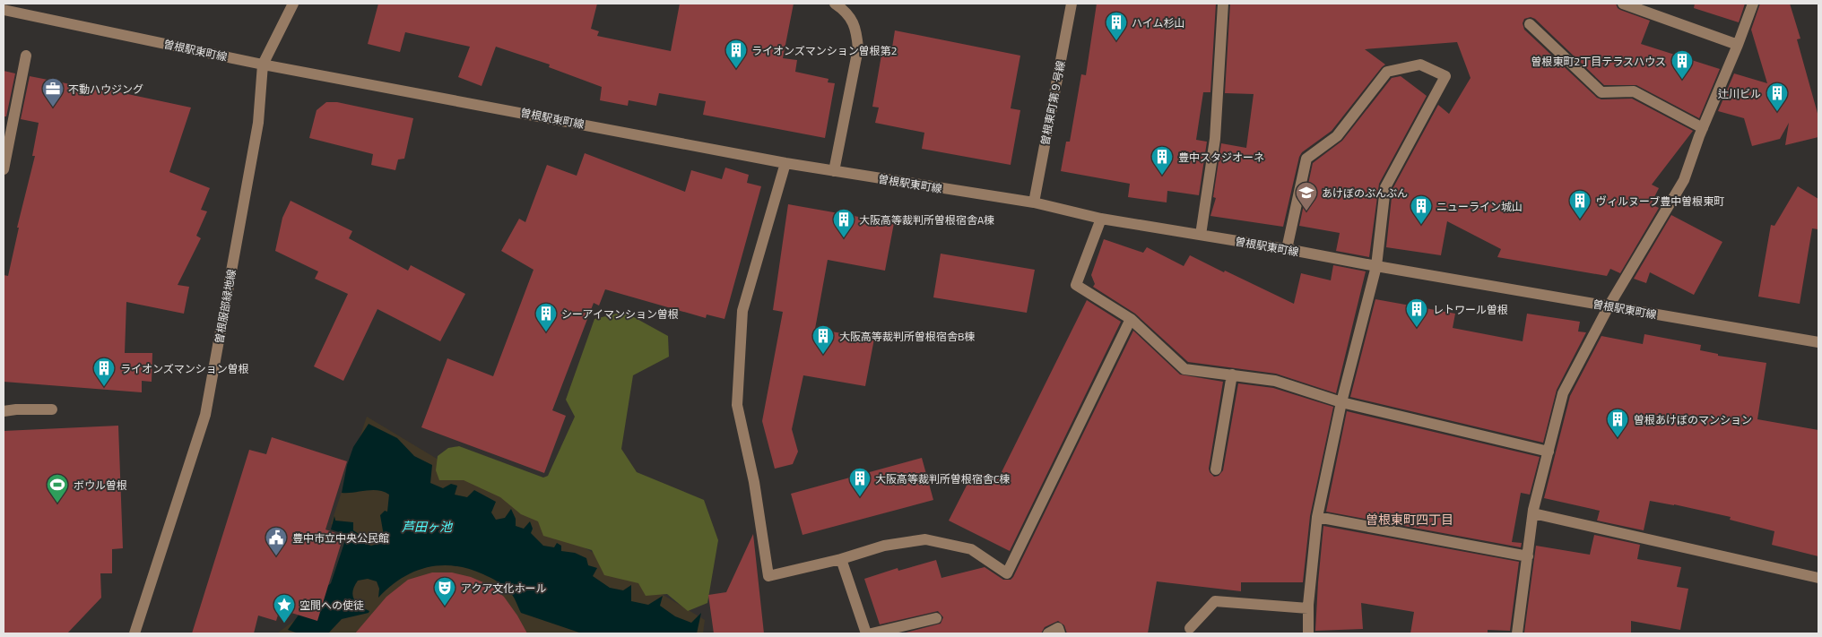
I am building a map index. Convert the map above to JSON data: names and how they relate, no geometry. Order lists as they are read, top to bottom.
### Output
{
  "streets": {
    "street": ["曽根駅東町線", "曽根東町第９号線", "曽根服部緑地線"]
  },
  "crossings": [
    ["曽根駅東町線", "曽根東町第９号線"],
    ["曽根駅東町線", "曽根服部緑地線"]
  ],
  "districts": ["曽根東町四丁目"],
  "water": ["芦田ヶ池"],
  "places": {
    "building": [
      "ハイム杉山",
      "ライオンズマンション曽根第2",
      "曽根東町2丁目テラスハウス",
      "辻川ビル",
      "豊中スタジオーネ",
      "ヴィルヌーブ豊中曽根東町",
      "ニューライン城山",
      "大阪高等裁判所曽根宿舎A棟",
      "レトワール曽根",
      "シーアイマンション曽根",
      "大阪高等裁判所曽根宿舎B棟",
      "ライオンズマンション曽根",
      "曽根あけぼのマンション",
      "大阪高等裁判所曽根宿舎C棟"
    ],
    "office": ["不動ハウジング"],
    "school or university": ["あけぼのぶんぶん"],
    "sports": ["ボウル曽根"],
    "public building": ["豊中市立中央公民館"],
    "theatre": ["アクア文化ホール"],
    "place": ["空間への使徒"]
  }
}
